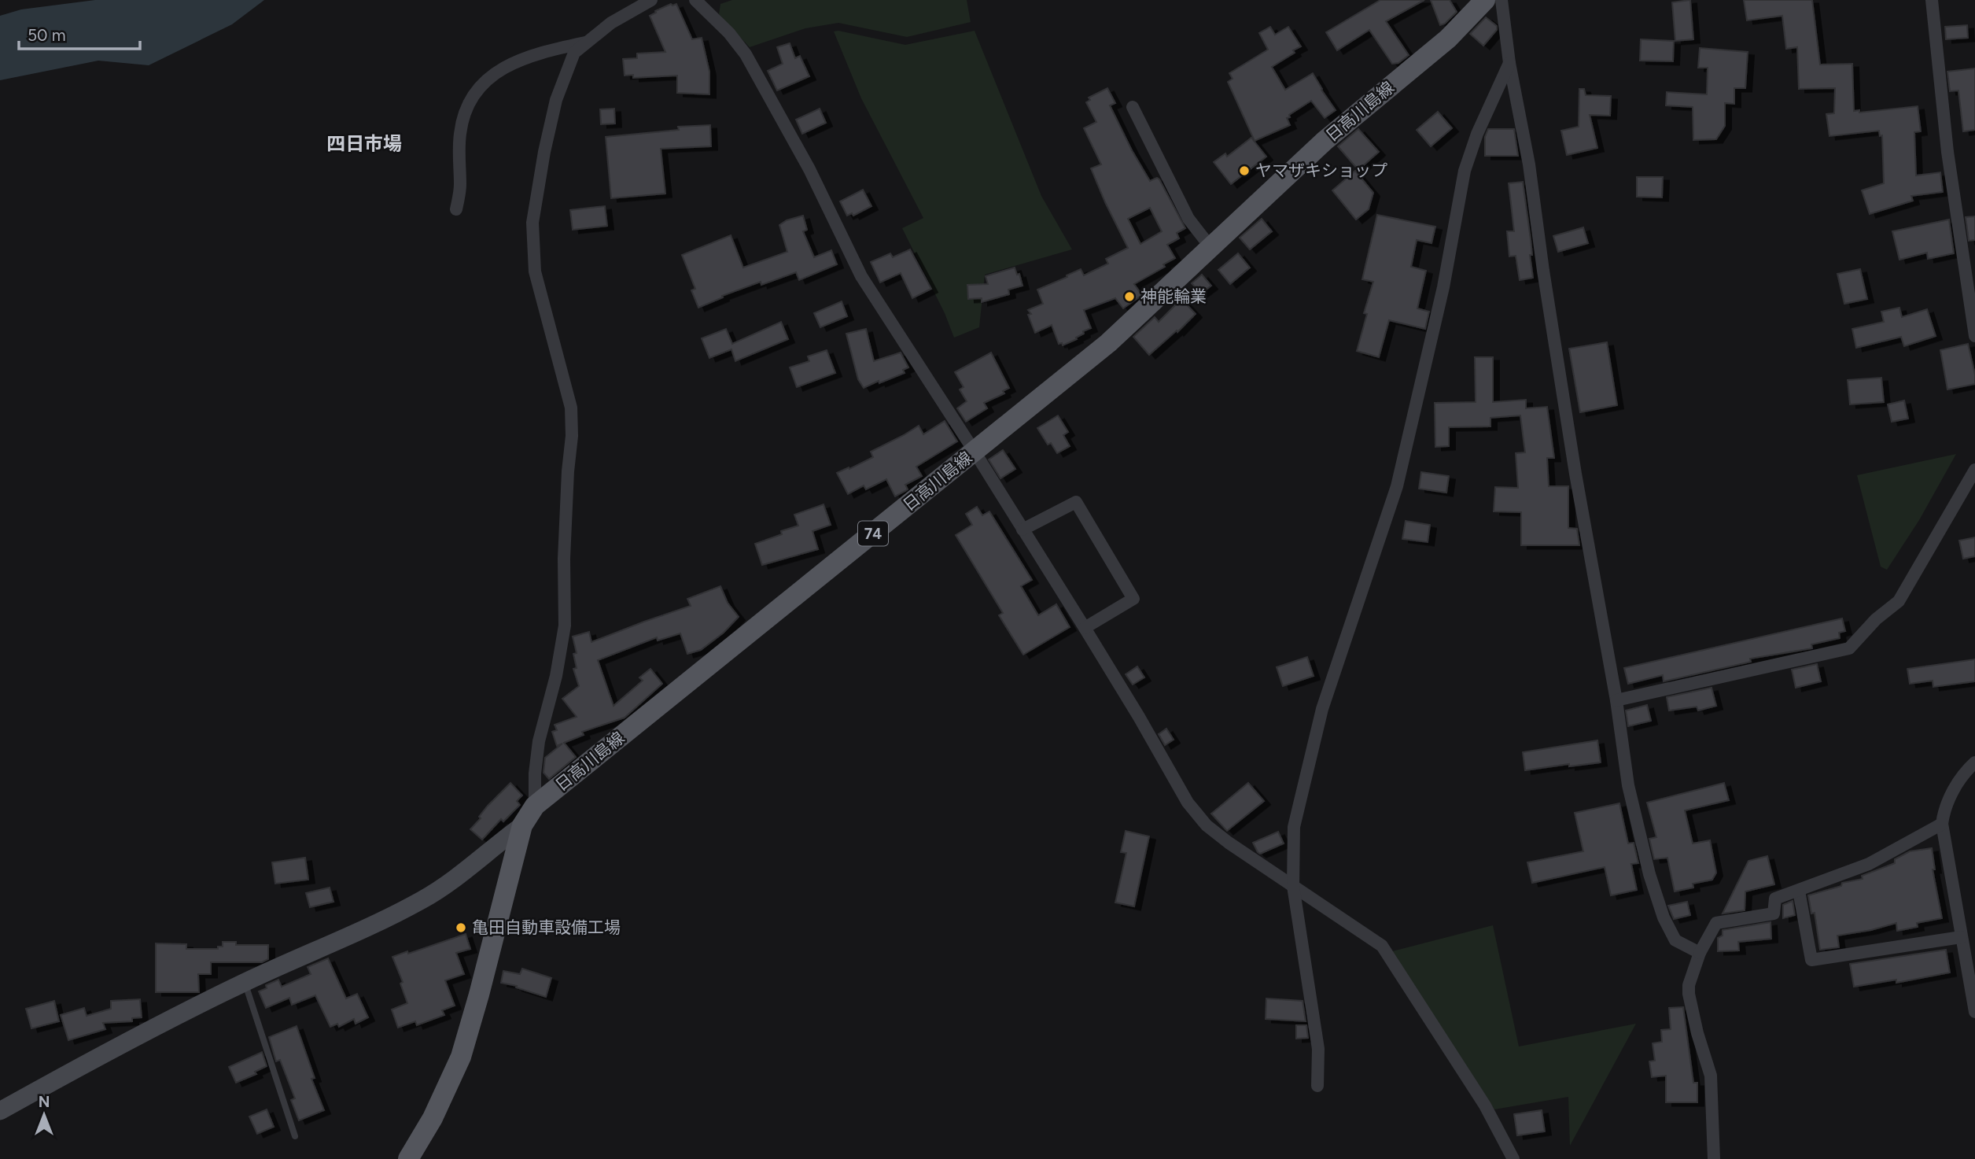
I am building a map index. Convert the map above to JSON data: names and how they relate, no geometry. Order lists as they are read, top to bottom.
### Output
{
  "streets": {
    "main road": ["日高川島線", "74"]
  },
  "districts": ["四日市場"],
  "places": ["ヤマザキショップ", "神能輪業", "亀田自動車設備工場"],
  "scale_bar": "50 m",
  "north": "top"
}
